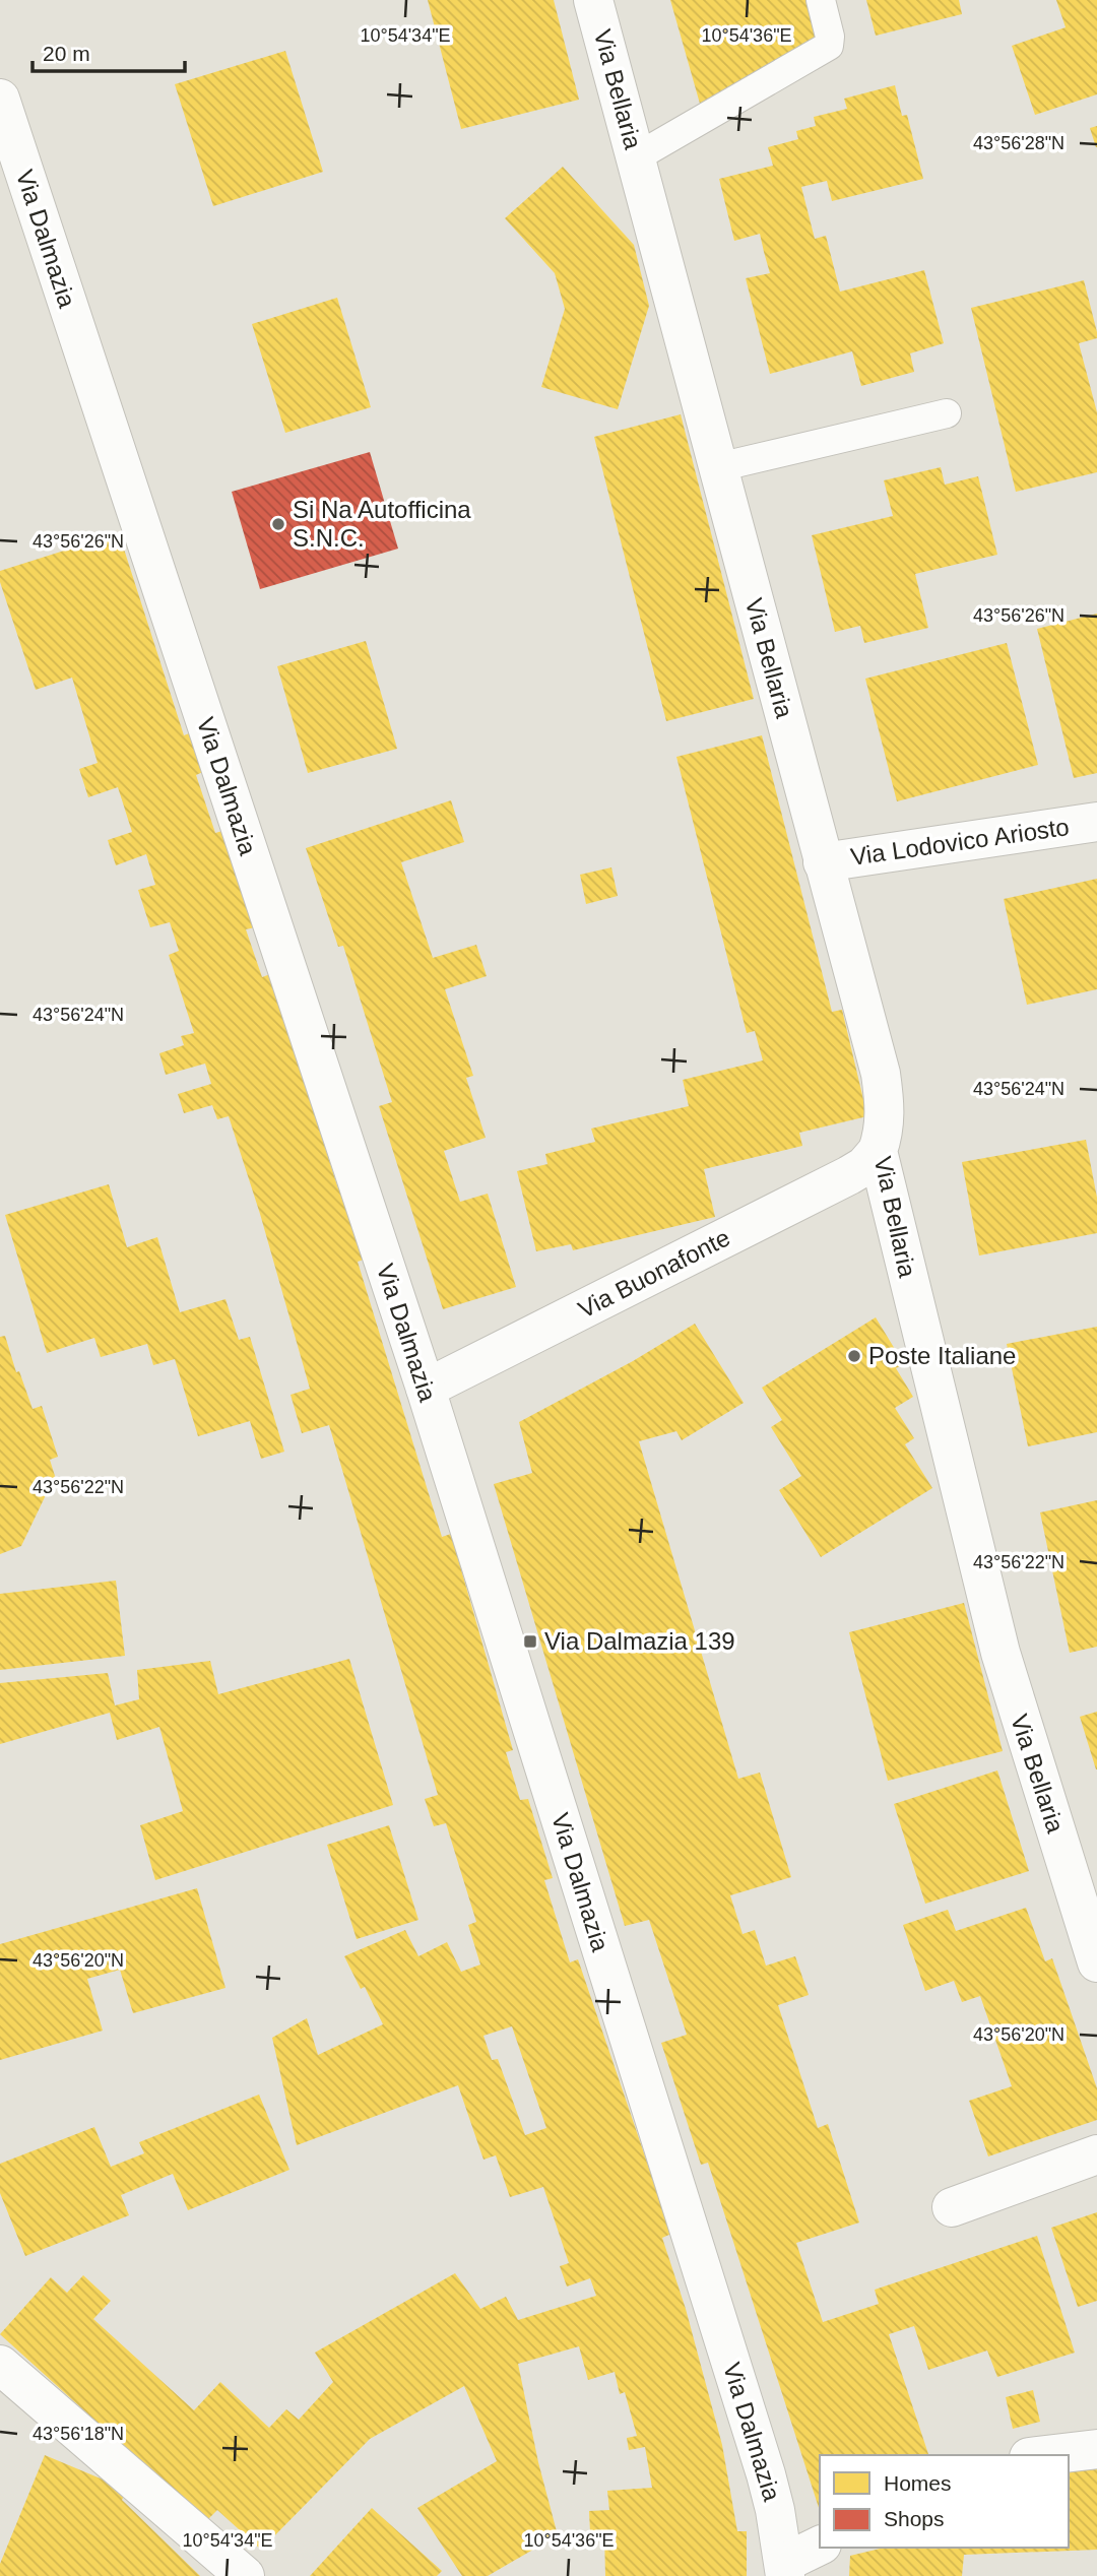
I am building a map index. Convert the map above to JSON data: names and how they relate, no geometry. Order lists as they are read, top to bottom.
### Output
{
  "streets": {
    "street": [
      "Via Bellaria",
      "Via Dalmazia",
      "Via Lodovico Ariosto",
      "Via Buonafonte"
    ]
  },
  "crossings": [
    ["Via Bellaria", "Via Lodovico Ariosto"],
    ["Via Bellaria", "Via Buonafonte"],
    ["Via Dalmazia", "Via Buonafonte"]
  ],
  "places": {
    "other": ["Si Na Autofficina S.N.C.", "Poste Italiane"],
    "transit": ["Via Dalmazia 139"]
  },
  "legend": ["Homes", "Shops"],
  "scale_bar": "20 m",
  "coordinates": [
    "10°54'34\"E",
    "10°54'36\"E",
    "43°56'28\"N",
    "43°56'26\"N",
    "43°56'24\"N",
    "43°56'22\"N",
    "43°56'20\"N",
    "43°56'18\"N"
  ]
}
